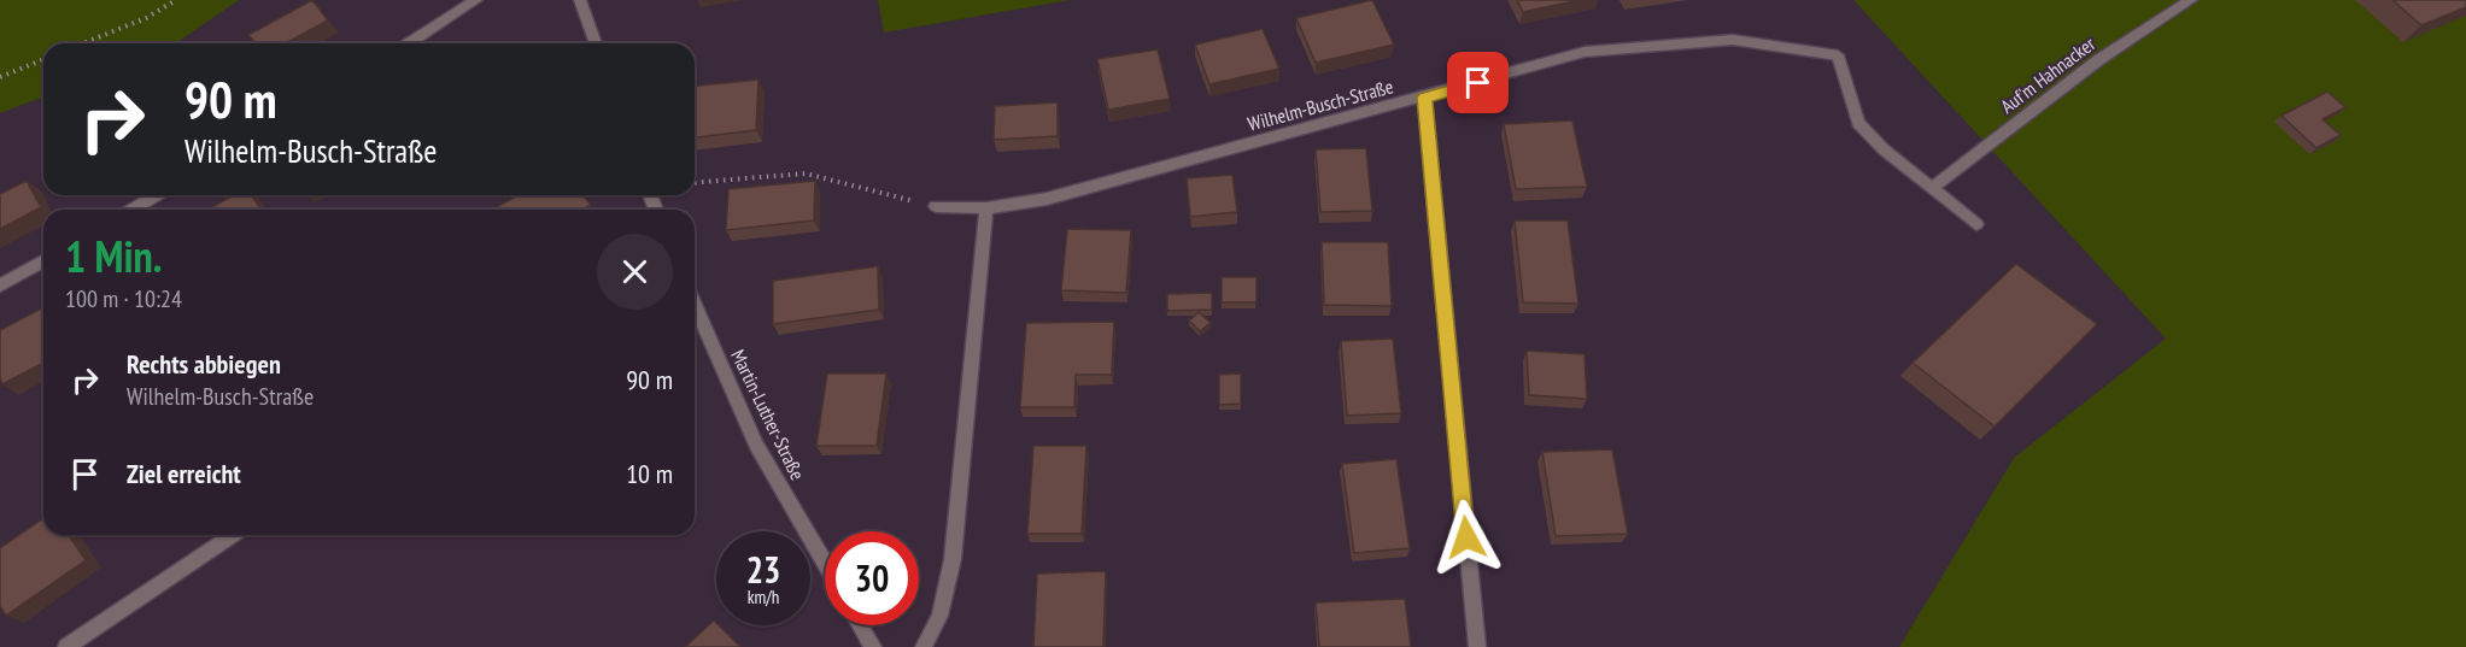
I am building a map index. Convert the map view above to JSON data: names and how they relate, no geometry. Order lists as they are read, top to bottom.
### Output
{
  "streets": {
    "street": ["Auf'm Hahnacker", "Wilhelm-Busch-Straße", "Martin-Luther-Straße"]
  },
  "crossings": [
    ["Auf'm Hahnacker", "Wilhelm-Busch-Straße"]
  ],
  "page": {
    "turn": ["90 m", "Wilhelm-Busch-Straße"],
    "heading": ["1 Min.", "100 m · 10:24"],
    "list": [
      {
        "name": "Rechts abbiegen",
        "note": "Wilhelm-Busch-Straße",
        "value": "90 m"
      },
      {
        "name": "Ziel erreicht",
        "value": "10 m"
      }
    ],
    "speed": "23 km/h",
    "limit": "30"
  }
}
